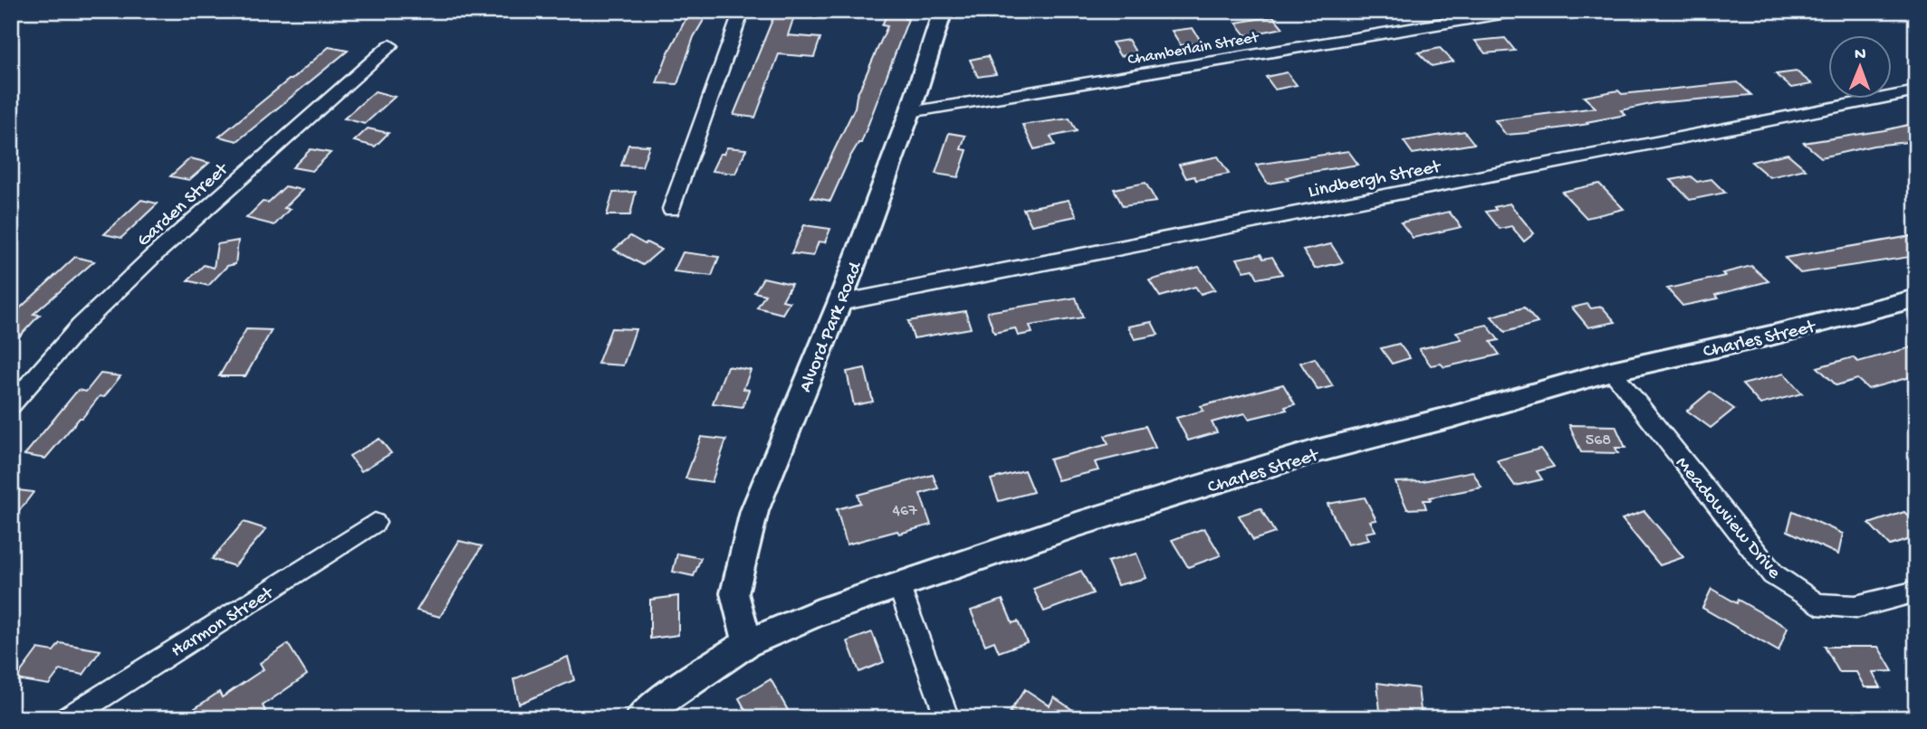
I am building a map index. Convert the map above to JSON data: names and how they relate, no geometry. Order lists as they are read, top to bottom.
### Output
{
  "streets": {
    "street": [
      "Chamberlain Street",
      "Lindbergh Street",
      "Garden Street",
      "Alvord Park Road",
      "Charles Street",
      "Meadowview Drive",
      "Harmon Street"
    ]
  },
  "crossings": [
    ["Chamberlain Street", "Alvord Park Road"],
    ["Lindbergh Street", "Alvord Park Road"],
    ["Alvord Park Road", "Charles Street"],
    ["Charles Street", "Meadowview Drive"]
  ],
  "house_numbers": ["568", "467"],
  "north": "top"
}
